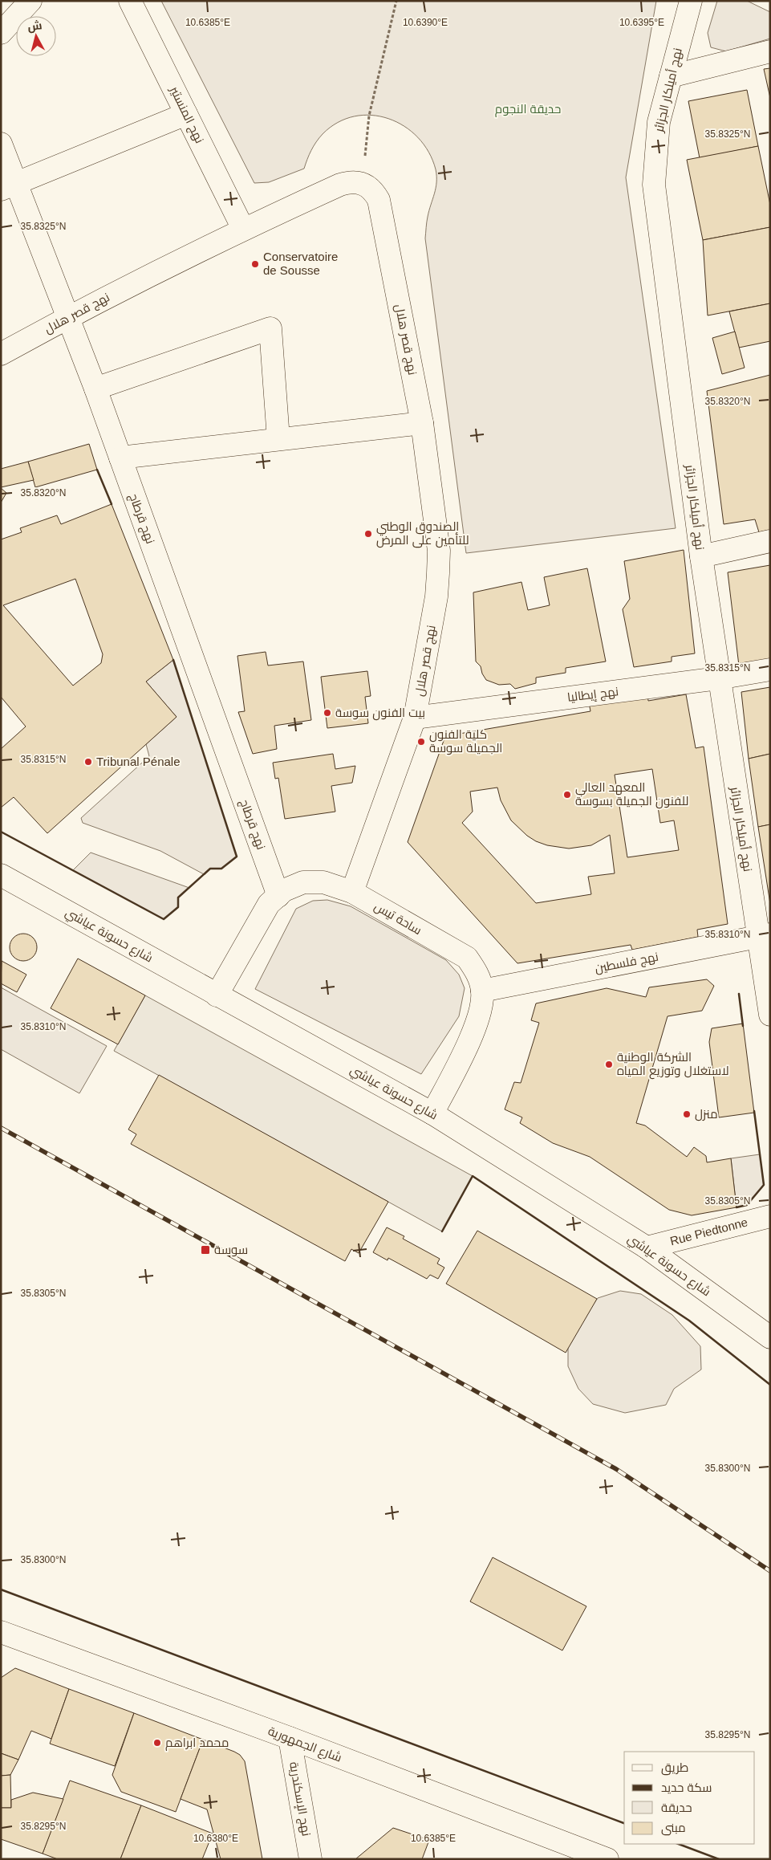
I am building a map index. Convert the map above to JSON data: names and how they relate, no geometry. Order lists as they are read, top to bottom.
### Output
{
  "streets": {
    "street": [
      "نهج أميلكار الجزائر",
      "نهج المنستير",
      "نهج قصر هلال",
      "نهج قرطاج",
      "نهج إيطاليا",
      "ساحة تيس",
      "شارع حسونة عياشي",
      "نهج فلسطين",
      "Rue Piedtonne",
      "شارع الجمهورية",
      "نهج الإسكندرية"
    ]
  },
  "crossings": [
    ["نهج أميلكار الجزائر", "نهج إيطاليا"],
    ["نهج أميلكار الجزائر", "نهج فلسطين"],
    ["نهج المنستير", "نهج قصر هلال"],
    ["نهج قصر هلال", "نهج قرطاج"],
    ["نهج قصر هلال", "نهج إيطاليا"],
    ["نهج قصر هلال", "ساحة تيس"],
    ["نهج قرطاج", "ساحة تيس"],
    ["ساحة تيس", "شارع حسونة عياشي"],
    ["ساحة تيس", "نهج فلسطين"],
    ["شارع حسونة عياشي", "Rue Piedtonne"],
    ["شارع الجمهورية", "نهج الإسكندرية"]
  ],
  "parks": ["حديقة النجوم"],
  "places": {
    "other": [
      "Conservatoire de Sousse",
      "الصندوق الوطني للتأمين على المرض",
      "بيت الفنون سوسة",
      "كلية الفنون الجميلة سوسة",
      "Tribunal Pénale",
      "المعهد العالي للفنون الجميلة بسوسة",
      "الشركة الوطنية لاستغلال وتوزيع المياه",
      "منزل",
      "محمد ابراهم"
    ],
    "transit": ["سوسة"]
  },
  "legend": [
    "طريق",
    "سكة حديد",
    "حديقة",
    "مبنى"
  ],
  "north": "top",
  "coordinates": [
    "10.6385°E",
    "10.6390°E",
    "10.6395°E",
    "35.8325°N",
    "35.8320°N",
    "35.8315°N",
    "35.8310°N",
    "35.8305°N",
    "35.8300°N",
    "35.8295°N",
    "10.6380°E"
  ]
}
